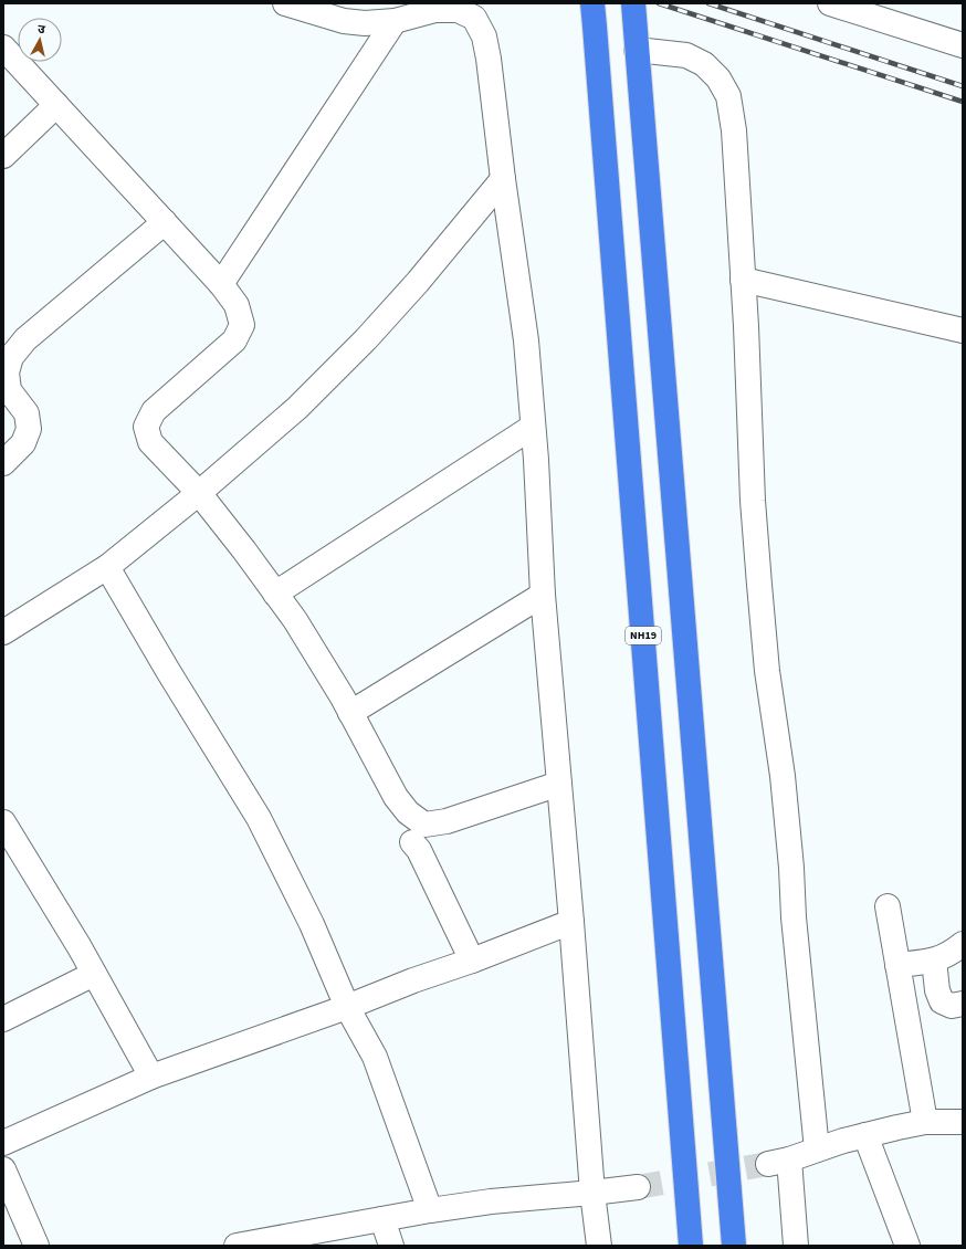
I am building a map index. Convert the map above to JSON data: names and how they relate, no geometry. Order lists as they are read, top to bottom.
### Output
{
  "streets": {
    "highway": ["NH19"]
  },
  "north": "top"
}
